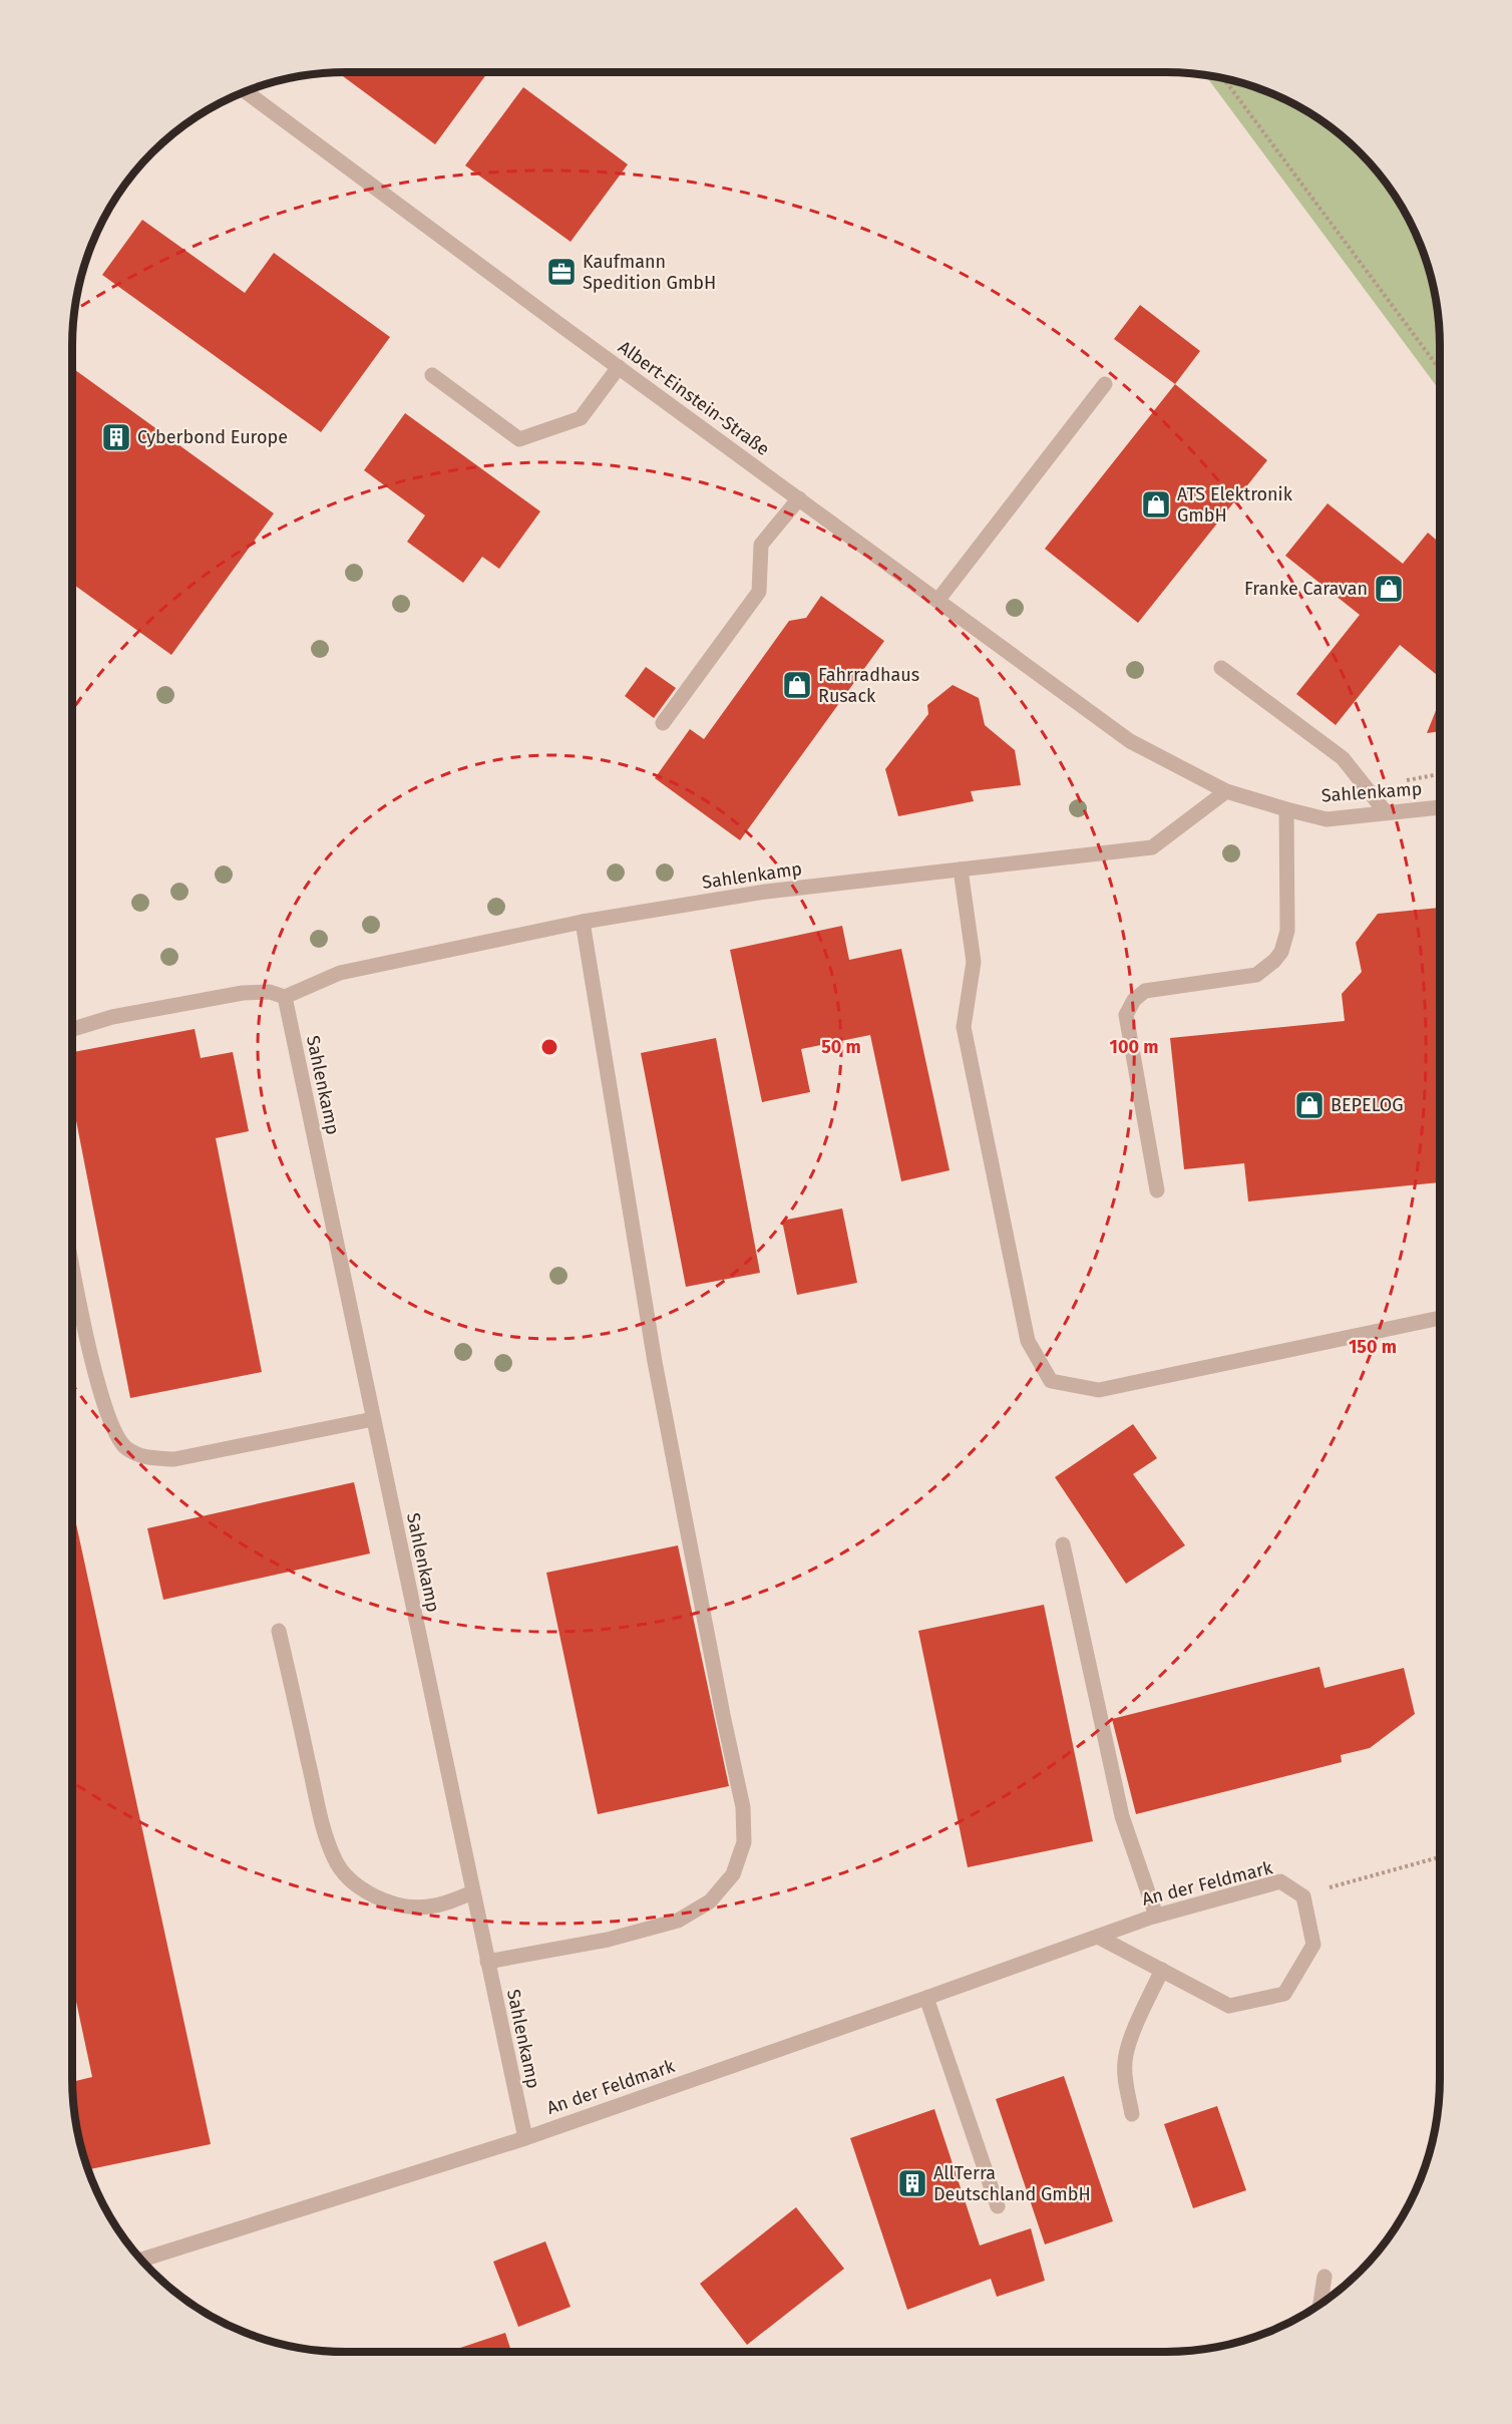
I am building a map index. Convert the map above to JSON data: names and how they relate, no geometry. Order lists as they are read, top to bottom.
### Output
{
  "streets": {
    "street": ["Albert-Einstein-Straße", "Sahlenkamp", "An der Feldmark"]
  },
  "crossings": [
    ["Albert-Einstein-Straße", "Sahlenkamp"],
    ["Sahlenkamp", "An der Feldmark"]
  ],
  "places": {
    "office": ["Kaufmann Spedition GmbH"],
    "building": ["Cyberbond Europe", "AllTerra Deutschland GmbH"],
    "shop": [
      "ATS Elektronik GmbH",
      "Franke Caravan",
      "Fahrradhaus Rusack",
      "BEPELOG"
    ]
  },
  "rings": ["50 m", "100 m", "150 m"]
}
